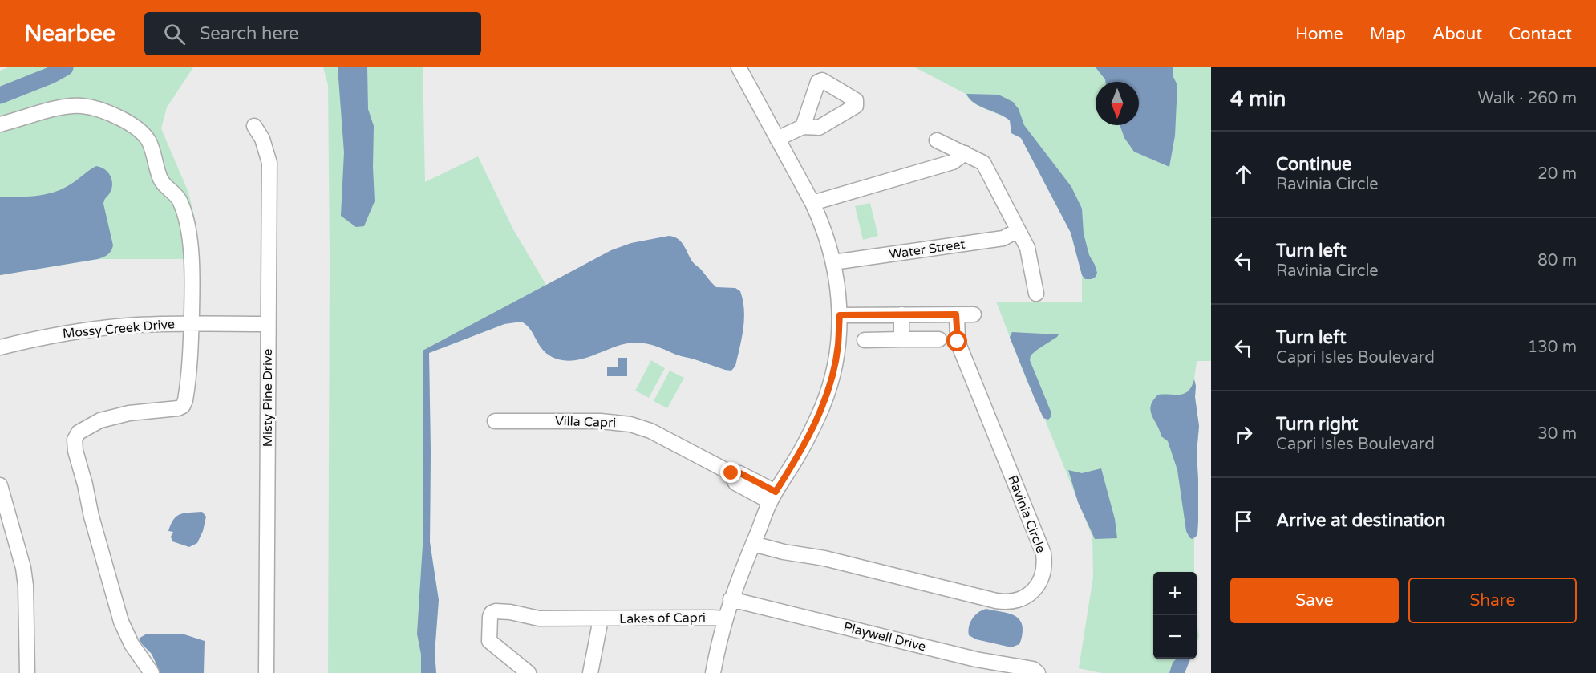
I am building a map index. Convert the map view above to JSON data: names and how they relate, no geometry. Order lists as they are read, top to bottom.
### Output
{
  "streets": {
    "street": [
      "Water Street",
      "Mossy Creek Drive",
      "Misty Pine Drive",
      "Villa Capri",
      "Ravinia Circle",
      "Lakes of Capri",
      "Playwell Drive"
    ]
  },
  "crossings": [
    ["Mossy Creek Drive", "Misty Pine Drive"]
  ],
  "north": "bottom",
  "page": {
    "header": "Nearbee",
    "search": "Search here",
    "nav": [
      "Home",
      "Map",
      "About",
      "Contact"
    ],
    "heading": ["4 min", "Walk · 260 m"],
    "list": [
      ["Continue", "Ravinia Circle", "20 m"],
      ["Turn left", "Ravinia Circle", "80 m"],
      ["Turn left", "Capri Isles Boulevard", "130 m"],
      ["Turn right", "Capri Isles Boulevard", "30 m"],
      "Arrive at destination"
    ],
    "buttons": ["Save", "Share"],
    "map_buttons": ["+", "−"]
  }
}
